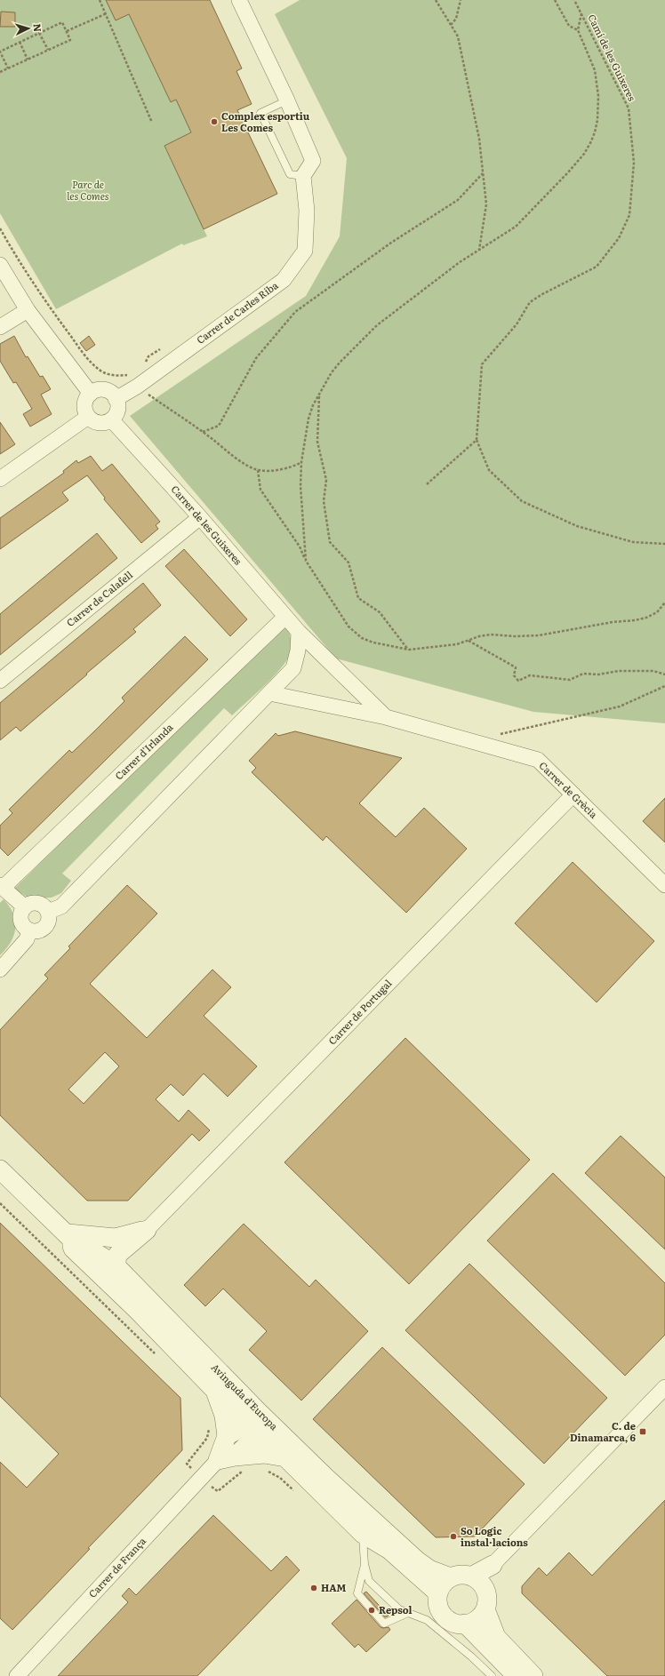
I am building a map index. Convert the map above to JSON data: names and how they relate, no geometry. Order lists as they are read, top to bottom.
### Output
{
  "streets": {
    "street": [
      "Carrer de Carles Riba",
      "Carrer de les Guixeres",
      "Carrer de Calafell",
      "Carrer d'Irlanda",
      "Carrer de Grècia",
      "Carrer de Portugal",
      "Avinguda d'Europa",
      "Carrer de França"
    ],
    "path": ["Camí de les Guixeres"]
  },
  "crossings": [
    ["Carrer de Carles Riba", "Carrer de les Guixeres"],
    ["Carrer de les Guixeres", "Carrer de Calafell"],
    ["Carrer de les Guixeres", "Carrer d'Irlanda"],
    ["Carrer de les Guixeres", "Carrer de Grècia"],
    ["Carrer de Grècia", "Carrer de Portugal"]
  ],
  "parks": ["Parc de les Comes"],
  "places": {
    "other": [
      "Complex esportiu Les Comes",
      "So Logic instal·lacions",
      "HAM",
      "Repsol"
    ],
    "transit": ["C. de Dinamarca, 6"]
  },
  "north": "right"
}
